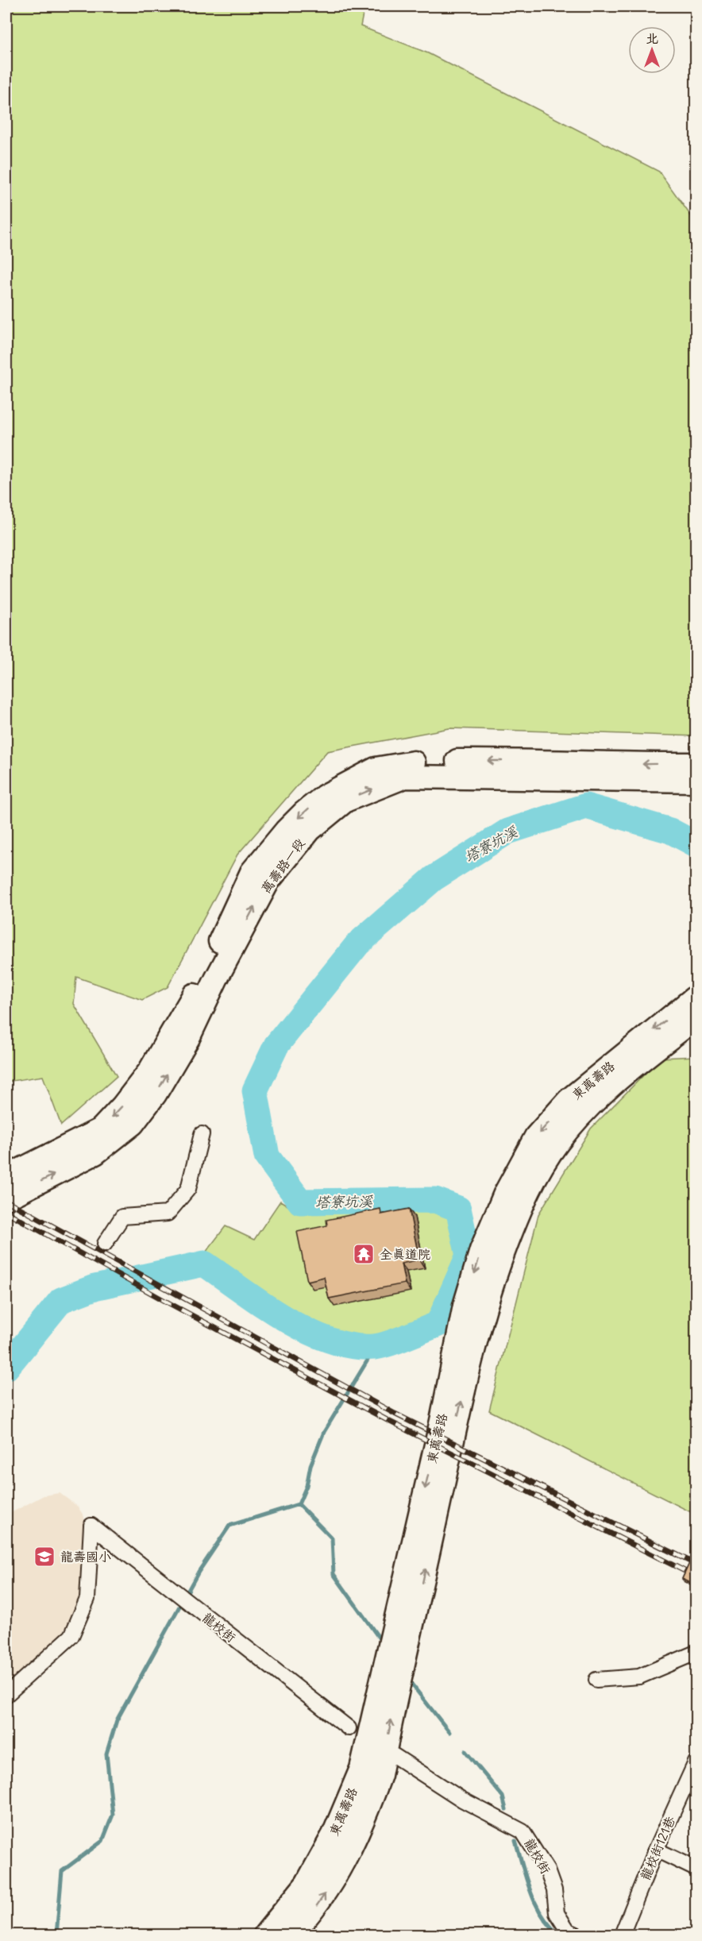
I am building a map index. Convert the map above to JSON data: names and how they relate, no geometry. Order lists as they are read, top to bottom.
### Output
{
  "streets": {
    "main road": ["萬壽路一段", "東萬壽路"],
    "street": ["龍校街", "龍校街121巷"]
  },
  "water": ["塔寮坑溪"],
  "places": {
    "temple": ["全真道院"],
    "school or university": ["龍壽國小"]
  },
  "north": "top"
}
